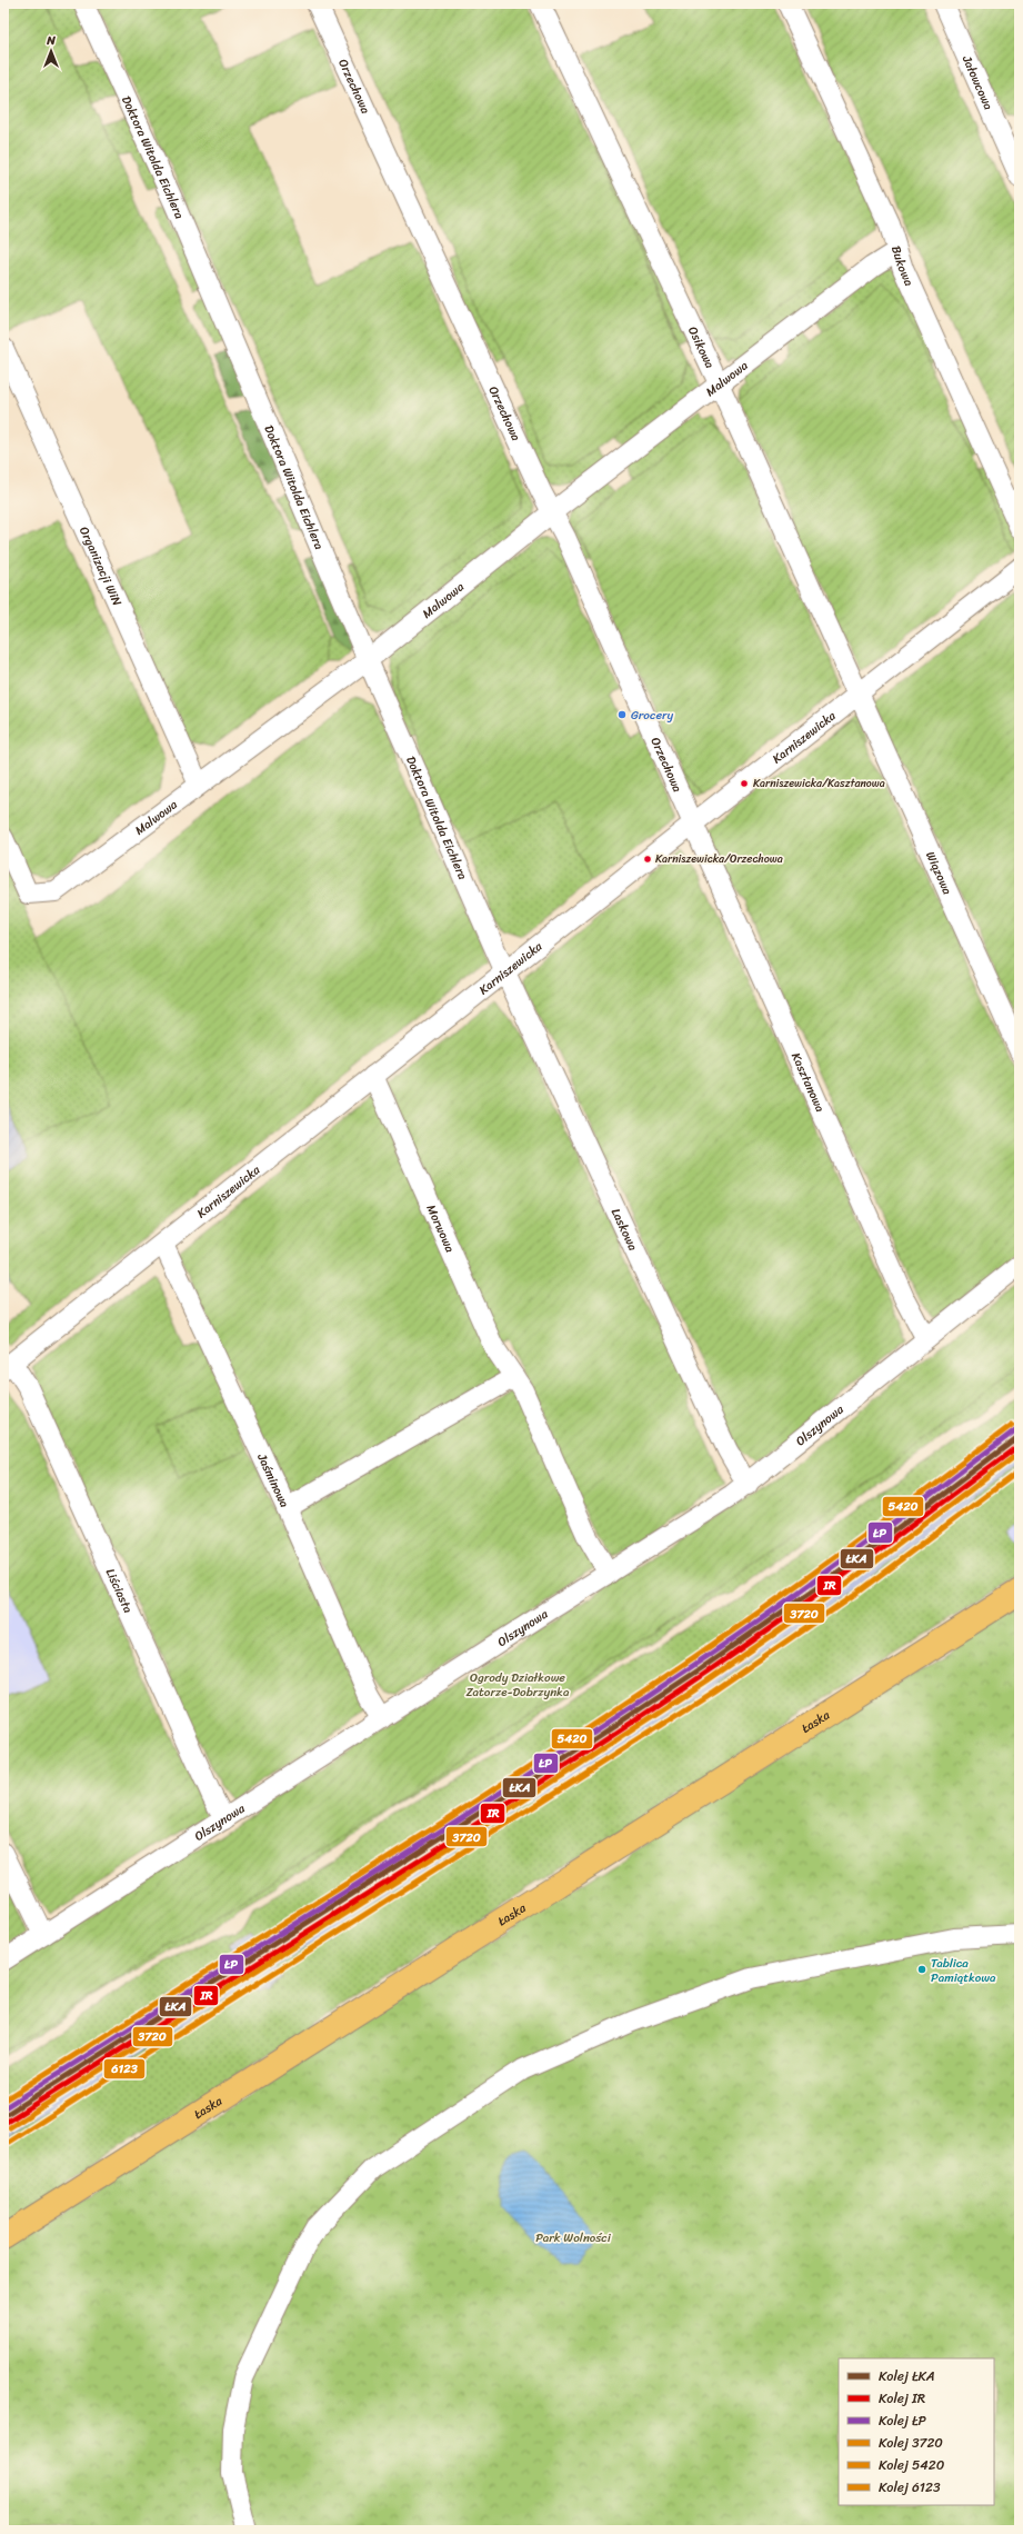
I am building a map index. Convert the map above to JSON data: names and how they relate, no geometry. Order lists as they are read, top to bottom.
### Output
{
  "streets": {
    "main road": ["Łaska"],
    "street": [
      "Jałowcowa",
      "Orzechowa",
      "Doktora Witolda Eichlera",
      "Bukowa",
      "Osikowa",
      "Malwowa",
      "Organizacji WiN",
      "Karniszewicka",
      "Wiązowa",
      "Kasztanowa",
      "Morwowa",
      "Laskowa",
      "Olszynowa",
      "Jaśminowa",
      "Liściasta"
    ]
  },
  "crossings": [
    ["Orzechowa", "Malwowa"],
    ["Orzechowa", "Karniszewicka"],
    ["Orzechowa", "Kasztanowa"],
    ["Doktora Witolda Eichlera", "Malwowa"],
    ["Doktora Witolda Eichlera", "Karniszewicka"],
    ["Doktora Witolda Eichlera", "Laskowa"],
    ["Bukowa", "Malwowa"],
    ["Osikowa", "Malwowa"],
    ["Osikowa", "Karniszewicka"],
    ["Osikowa", "Wiązowa"],
    ["Malwowa", "Organizacji WiN"],
    ["Karniszewicka", "Wiązowa"],
    ["Karniszewicka", "Kasztanowa"],
    ["Karniszewicka", "Morwowa"],
    ["Karniszewicka", "Laskowa"],
    ["Karniszewicka", "Jaśminowa"],
    ["Karniszewicka", "Liściasta"],
    ["Kasztanowa", "Olszynowa"],
    ["Morwowa", "Olszynowa"],
    ["Laskowa", "Olszynowa"],
    ["Olszynowa", "Jaśminowa"],
    ["Olszynowa", "Liściasta"]
  ],
  "parks": ["Ogrody Działkowe Zatorze-Dobrzynka", "Park Wolności"],
  "places": [
    "Grocery",
    "Karniszewicka/Kasztanowa",
    "Karniszewicka/Orzechowa",
    "Tablica Pamiątkowa"
  ],
  "lines": [
    "rail line 5420",
    "rail line ŁP",
    "rail line ŁKA",
    "rail line IR",
    "rail line 3720",
    "rail line 6123"
  ],
  "legend": [
    "Kolej ŁKA",
    "Kolej IR",
    "Kolej ŁP",
    "Kolej 3720",
    "Kolej 5420",
    "Kolej 6123"
  ],
  "north": "top"
}
